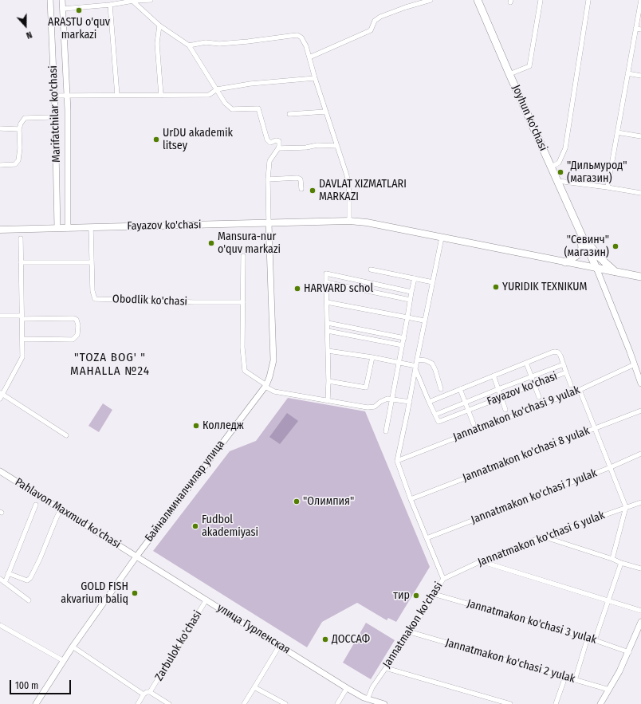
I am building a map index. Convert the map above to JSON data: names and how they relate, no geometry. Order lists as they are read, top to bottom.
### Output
{
  "streets": {
    "main road": ["Joyhun ko'chasi", "Fayazov ko'chasi"],
    "street": [
      "Marifatchilar ko'chasi",
      "Obodlik ko'chasi",
      "Jannatmakon ko'chasi 9 yulak",
      "Jannatmakon ko'chasi 8 yulak",
      "Байналминалчилар улица",
      "Jannatmakon ko'chasi 7 yulak",
      "Pahlavon Maxmud ko'chasi",
      "Jannatmakon ko'chasi 6 yulak",
      "Jannatmakon ko'chasi 3 yulak",
      "Jannatmakon ko'chasi",
      "улица Гурленская",
      "Zarbulok ko'chasi",
      "Jannatmakon ko'chasi 2 yulak"
    ]
  },
  "crossings": [
    ["Marifatchilar ko'chasi", "Fayazov ko'chasi"],
    ["Fayazov ko'chasi", "Obodlik ko'chasi"],
    ["Fayazov ko'chasi", "Байналминалчилар улица"],
    ["Jannatmakon ko'chasi 9 yulak", "Jannatmakon ko'chasi"],
    ["Jannatmakon ko'chasi 8 yulak", "Jannatmakon ko'chasi"],
    ["Байналминалчилар улица", "Pahlavon Maxmud ko'chasi"],
    ["Байналминалчилар улица", "улица Гурленская"],
    ["Jannatmakon ko'chasi 7 yulak", "Jannatmakon ko'chasi"],
    ["Pahlavon Maxmud ko'chasi", "улица Гурленская"],
    ["Jannatmakon ko'chasi 6 yulak", "Jannatmakon ko'chasi"],
    ["Jannatmakon ko'chasi 3 yulak", "Jannatmakon ko'chasi"],
    ["Jannatmakon ko'chasi", "улица Гурленская"],
    ["Jannatmakon ko'chasi", "Jannatmakon ko'chasi 2 yulak"],
    ["улица Гурленская", "Zarbulok ko'chasi"]
  ],
  "districts": ["\"TOZA BOG' \" MAHALLA №24"],
  "places": [
    "ARASTU o'quv markazi",
    "UrDU akademik litsey",
    "\"Дильмурод\" (магазин)",
    "DAVLAT XIZMATLARI MARKAZI",
    "Mansura-nur o'quv markazi",
    "\"Севинч\" (магазин)",
    "YURIDIK TEXNIKUM",
    "HARVARD schol",
    "Колледж",
    "\"Олимпия\"",
    "Fudbol akademiyasi",
    "GOLD FISH akvarium baliq",
    "тир",
    "ДОССАФ"
  ],
  "scale_bar": "100 m",
  "north": "bottom"
}
